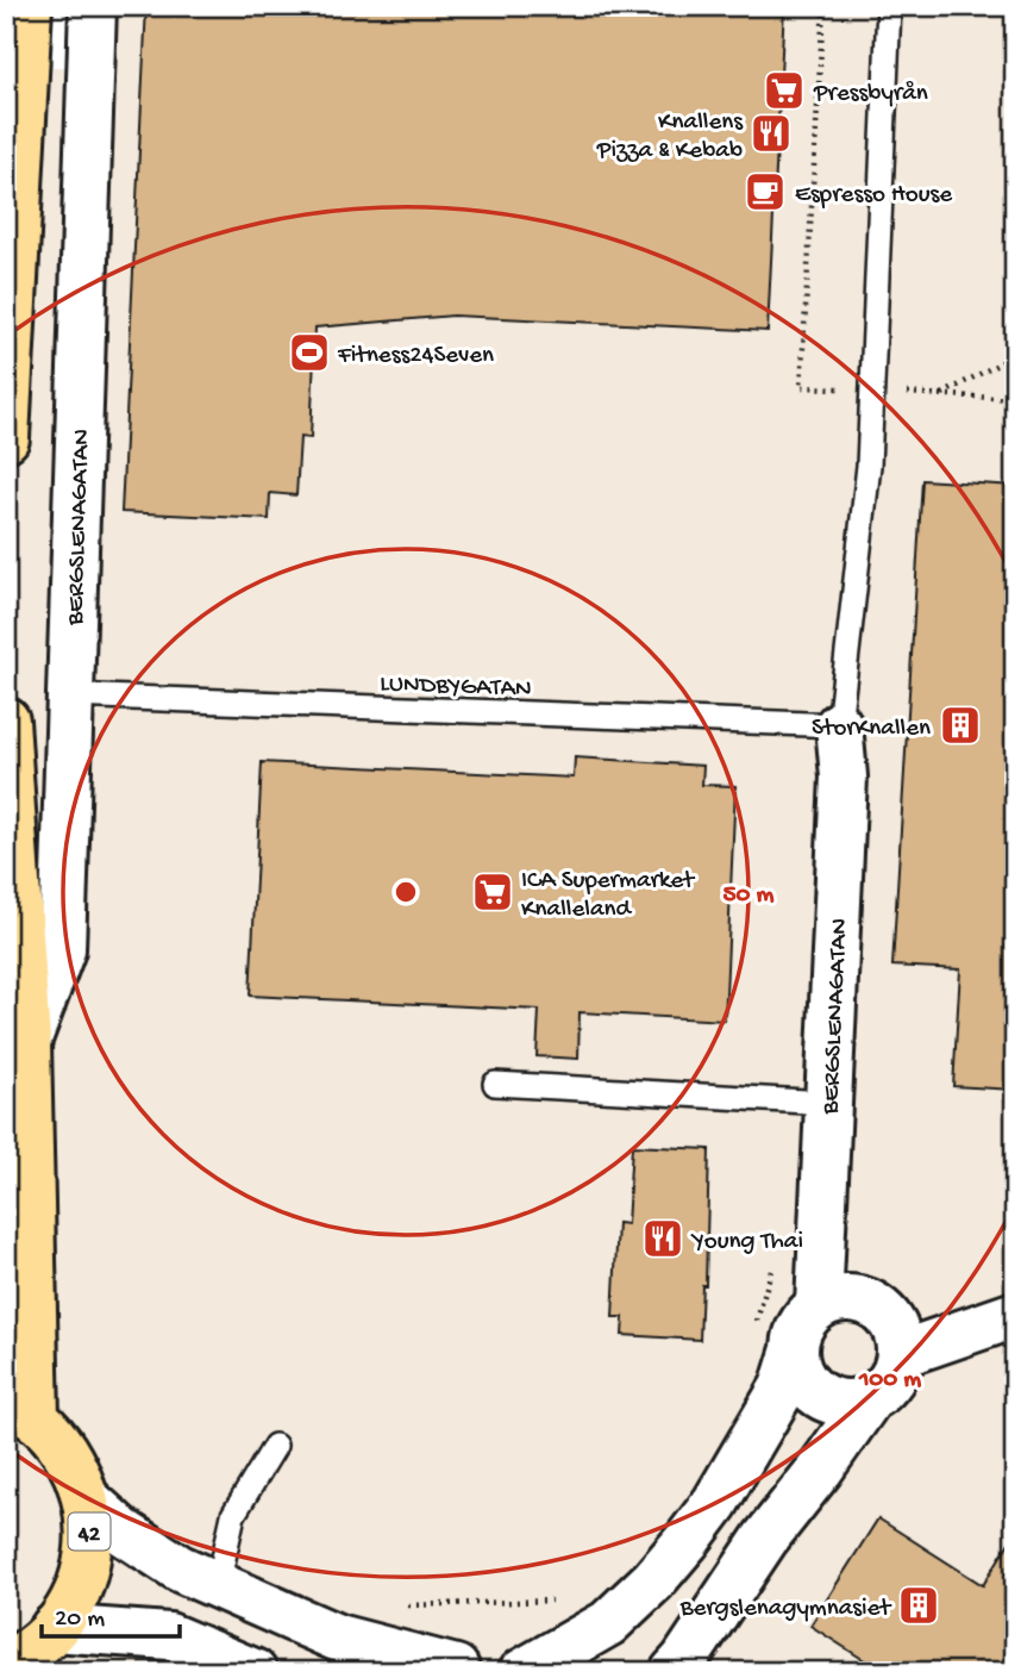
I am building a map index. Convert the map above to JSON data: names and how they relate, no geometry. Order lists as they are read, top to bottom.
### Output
{
  "streets": {
    "main road": ["42"],
    "street": ["BERGSLENAGATAN"],
    "lane": ["LUNDBYGATAN"]
  },
  "crossings": [
    ["BERGSLENAGATAN", "LUNDBYGATAN"],
    ["BERGSLENAGATAN", "42"]
  ],
  "places": {
    "supermarket": ["Pressbyrån", "ICA Supermarket Knalleland"],
    "restaurant": ["Knallens Pizza & Kebab", "Young Thai"],
    "cafe": ["Espresso House"],
    "sports": ["Fitness24Seven"],
    "building": ["StorKnallen", "Bergslenagymnasiet"]
  },
  "scale_bar": "20 m",
  "rings": ["50 m", "100 m"]
}
